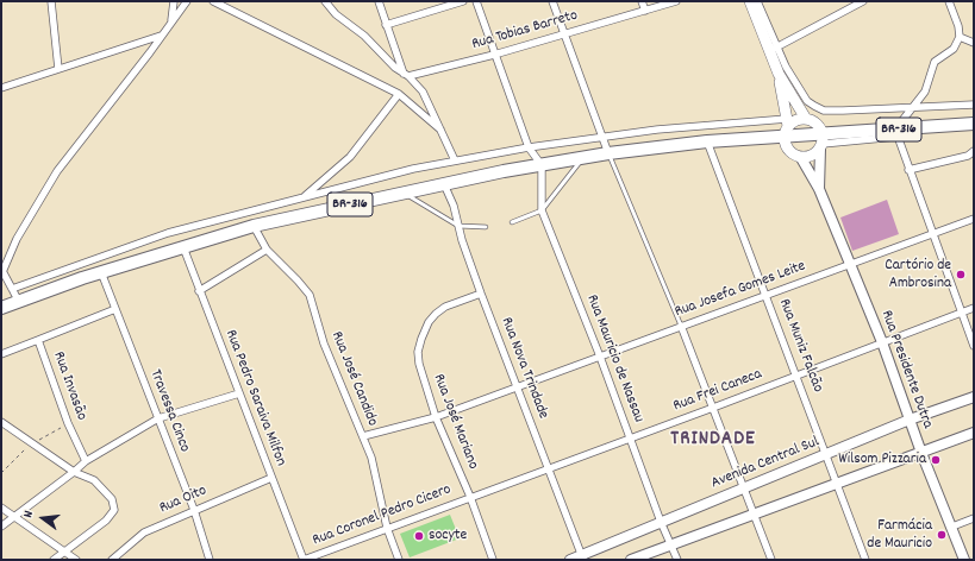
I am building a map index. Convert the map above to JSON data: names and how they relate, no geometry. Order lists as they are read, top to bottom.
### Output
{
  "streets": {
    "highway": ["BR-316"],
    "main road": ["Rua Presidente Dutra", "Avenida Central Sul"],
    "street": [
      "Rua Tobias Barreto",
      "Rua Josefa Gomes Leite",
      "Rua Muniz Falcão",
      "Rua Mauricio de Nassau",
      "Rua Nova Trindade",
      "Rua José Candido",
      "Rua Invasão",
      "Rua Frei Caneca",
      "Rua Pedro Saraiva Milfon",
      "Travessa Cinco",
      "Rua José Mariano",
      "Rua Oito",
      "Rua Coronel Pedro Cicero"
    ]
  },
  "crossings": [
    ["BR-316", "Rua Muniz Falcão"],
    ["BR-316", "Rua Mauricio de Nassau"],
    ["BR-316", "Rua Nova Trindade"],
    ["BR-316", "Rua José Candido"],
    ["BR-316", "Rua Pedro Saraiva Milfon"],
    ["BR-316", "Travessa Cinco"],
    ["Rua Josefa Gomes Leite", "Rua Muniz Falcão"],
    ["Rua Josefa Gomes Leite", "Rua Mauricio de Nassau"],
    ["Rua Josefa Gomes Leite", "Rua Nova Trindade"],
    ["Rua Josefa Gomes Leite", "Rua Presidente Dutra"],
    ["Rua Josefa Gomes Leite", "Rua José Candido"],
    ["Rua Josefa Gomes Leite", "Rua José Mariano"],
    ["Rua Muniz Falcão", "Rua Frei Caneca"],
    ["Rua Muniz Falcão", "Avenida Central Sul"],
    ["Rua Mauricio de Nassau", "Rua Frei Caneca"],
    ["Rua Mauricio de Nassau", "Avenida Central Sul"],
    ["Rua Nova Trindade", "Rua Frei Caneca"],
    ["Rua Nova Trindade", "Rua José Mariano"],
    ["Rua Nova Trindade", "Avenida Central Sul"],
    ["Rua Presidente Dutra", "Rua Frei Caneca"],
    ["Rua Presidente Dutra", "Avenida Central Sul"],
    ["Rua José Candido", "Rua Coronel Pedro Cicero"],
    ["Rua Frei Caneca", "Rua José Mariano"],
    ["Rua Frei Caneca", "Rua Coronel Pedro Cicero"],
    ["Rua Pedro Saraiva Milfon", "Rua Oito"],
    ["Rua Pedro Saraiva Milfon", "Rua Coronel Pedro Cicero"],
    ["Travessa Cinco", "Rua Oito"],
    ["Rua José Mariano", "Rua Coronel Pedro Cicero"]
  ],
  "districts": ["TRINDADE"],
  "places": [
    "Cartório de Ambrosina",
    "Wilsom Pizzaria",
    "Farmácia de Mauricio",
    "socyte"
  ],
  "north": "left"
}
